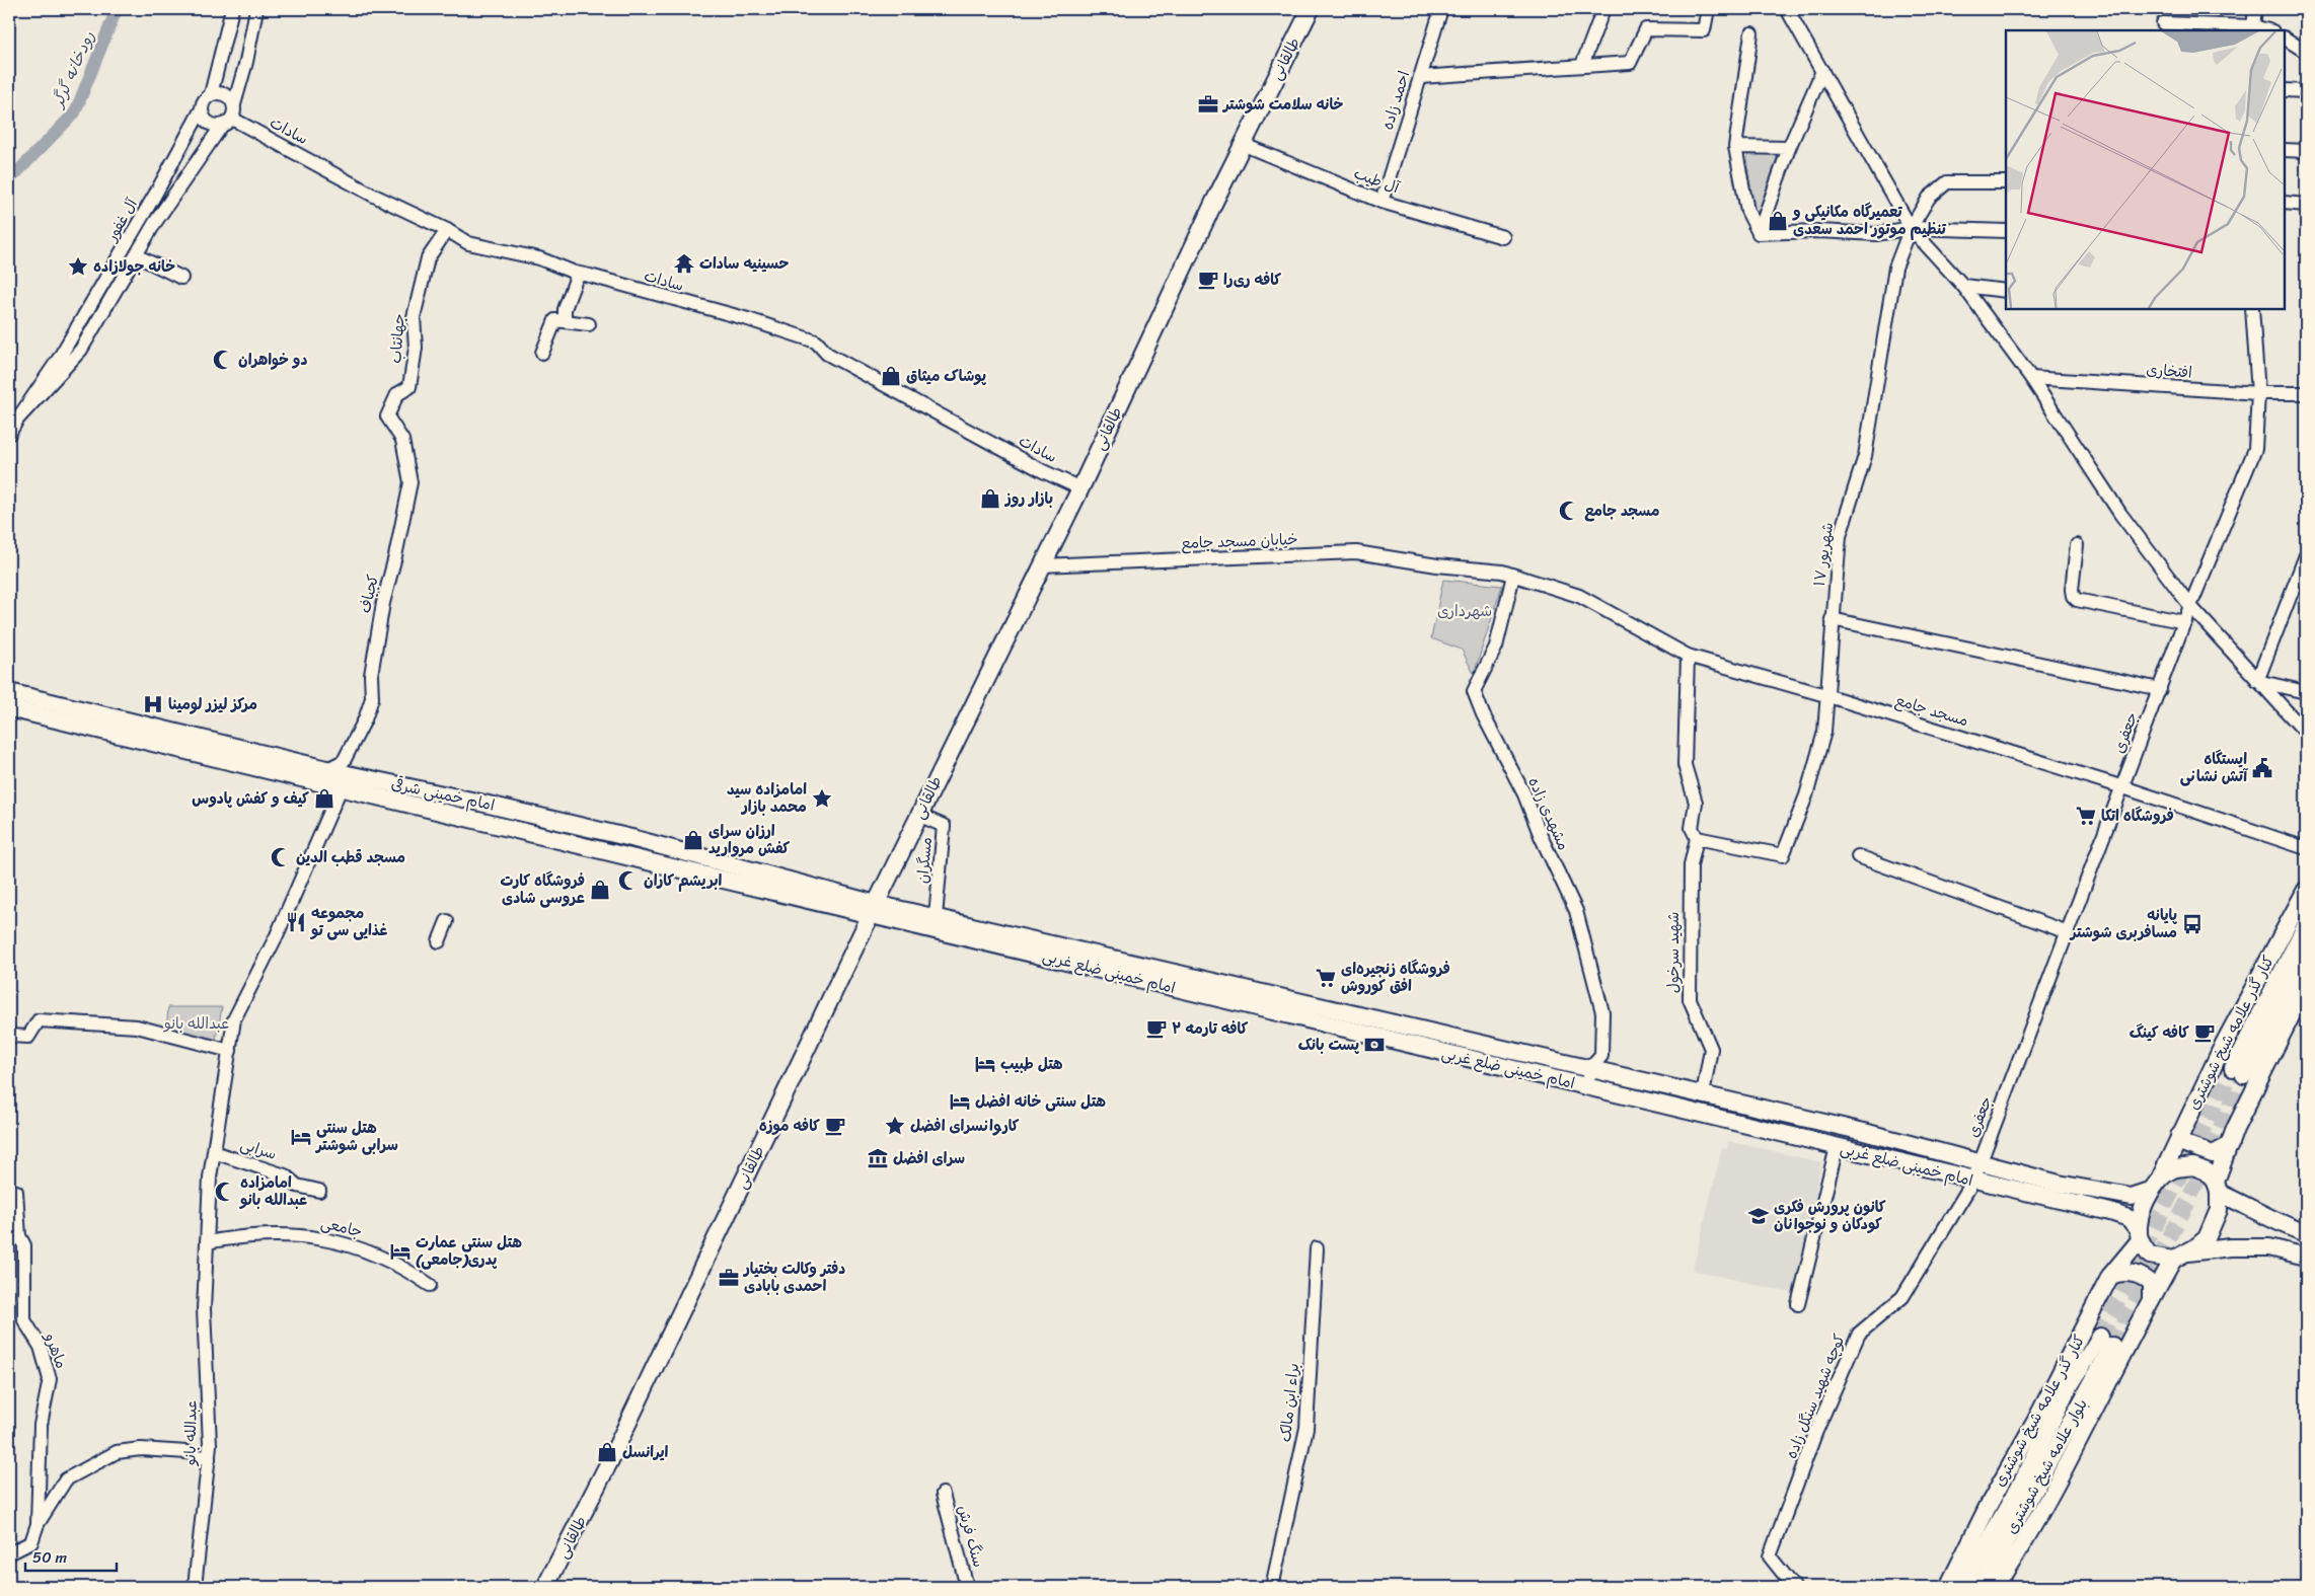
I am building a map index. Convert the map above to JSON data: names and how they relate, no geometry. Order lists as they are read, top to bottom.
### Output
{
  "streets": {
    "main road": [
      "طالقانی",
      "امام خمینی شرقی",
      "امام خمینی ضلع غربی",
      "کنار گذر علامه شیخ شوشتری",
      "بلوار علامه شیخ شوشتری"
    ],
    "street": [
      "احمد زاده",
      "سادات",
      "آل طیب",
      "آل غفور",
      "جهانتاب",
      "افتخاری",
      "خیابان مسجد جامع",
      "۱۷ شهریور",
      "کجباف",
      "مسجد جامع",
      "جعفری",
      "مشهدی زاده",
      "مسگران",
      "شهید سرخول",
      "سرابی",
      "جامعی",
      "ماهرو",
      "کوچه شهید سنگل زاده",
      "براء ابن مالک",
      "عبدالله بانو",
      "سنگ فرش"
    ]
  },
  "crossings": [
    ["طالقانی", "سادات"],
    ["طالقانی", "آل طیب"],
    ["طالقانی", "خیابان مسجد جامع"],
    ["طالقانی", "امام خمینی شرقی"],
    ["طالقانی", "امام خمینی ضلع غربی"],
    ["احمد زاده", "آل طیب"],
    ["سادات", "آل غفور"],
    ["سادات", "جهانتاب"],
    ["جهانتاب", "کجباف"],
    ["افتخاری", "جعفری"],
    ["خیابان مسجد جامع", "مسجد جامع"],
    ["۱۷ شهریور", "مسجد جامع"],
    ["۱۷ شهریور", "شهید سرخول"],
    ["کجباف", "امام خمینی شرقی"],
    ["مسجد جامع", "جعفری"],
    ["مسجد جامع", "مشهدی زاده"],
    ["جعفری", "امام خمینی ضلع غربی"],
    ["جعفری", "کوچه شهید سنگل زاده"],
    ["امام خمینی شرقی", "امام خمینی ضلع غربی"],
    ["امام خمینی شرقی", "عبدالله بانو"],
    ["مشهدی زاده", "امام خمینی ضلع غربی"],
    ["مسگران", "امام خمینی ضلع غربی"],
    ["شهید سرخول", "امام خمینی ضلع غربی"],
    ["امام خمینی ضلع غربی", "کنار گذر علامه شیخ شوشتری"],
    ["امام خمینی ضلع غربی", "کوچه شهید سنگل زاده"],
    ["سرابی", "عبدالله بانو"],
    ["جامعی", "عبدالله بانو"]
  ],
  "water": ["رودخانه گرگر"],
  "parks": ["شهرداری", "عبدالله بانو"],
  "places": {
    "office": ["خانه سلامت شوشتر", "دفتر وکالت بختیار احمدی بابادی"],
    "shop": [
      "تعمیرگاه مکانیکی و تنظیم موتور احمد سعدی",
      "پوشاک میثاق",
      "بازار روز",
      "کیف و کفش پادوس",
      "ارزان سرای کفش مروارید",
      "فروشگاه کارت عروسی شادی",
      "ایرانسل"
    ],
    "temple": ["حسینیه سادات"],
    "place": ["خانه جولازاده", "امامزاده سید محمد بازار", "کاروانسرای افضل"],
    "cafe": [
      "کافه‌ ری‌را",
      "کافه تارمه ۲",
      "کافه کینگ",
      "کافه موزه"
    ],
    "mosque": [
      "دو خواهران",
      "مسجد جامع",
      "مسجد قطب الدین",
      "ابریشم کاران",
      "امامزاده عبدالله بانو"
    ],
    "hospital": ["مرکز لیزر لومینا"],
    "public building": ["ایستگاه آتش نشانی"],
    "supermarket": ["فروشگاه اتکا", "فروشگاه زنجیره‌ای افق کوروش"],
    "restaurant": ["مجموعه غذایی سی تو"],
    "bus stop": ["پایانه مسافربری شوشتر"],
    "bank": ["پست بانک"],
    "hotel": [
      "هتل طبیب",
      "هتل سنتی خانه افضل",
      "هتل سنتی سرابی شوشتر",
      "هتل سنتی عمارت پدری(جامعی)"
    ],
    "museum": ["سرای افضل"],
    "school or university": ["کانون پرورش فکری کودکان و نوجوانان"]
  },
  "scale_bar": "50 m"
}
